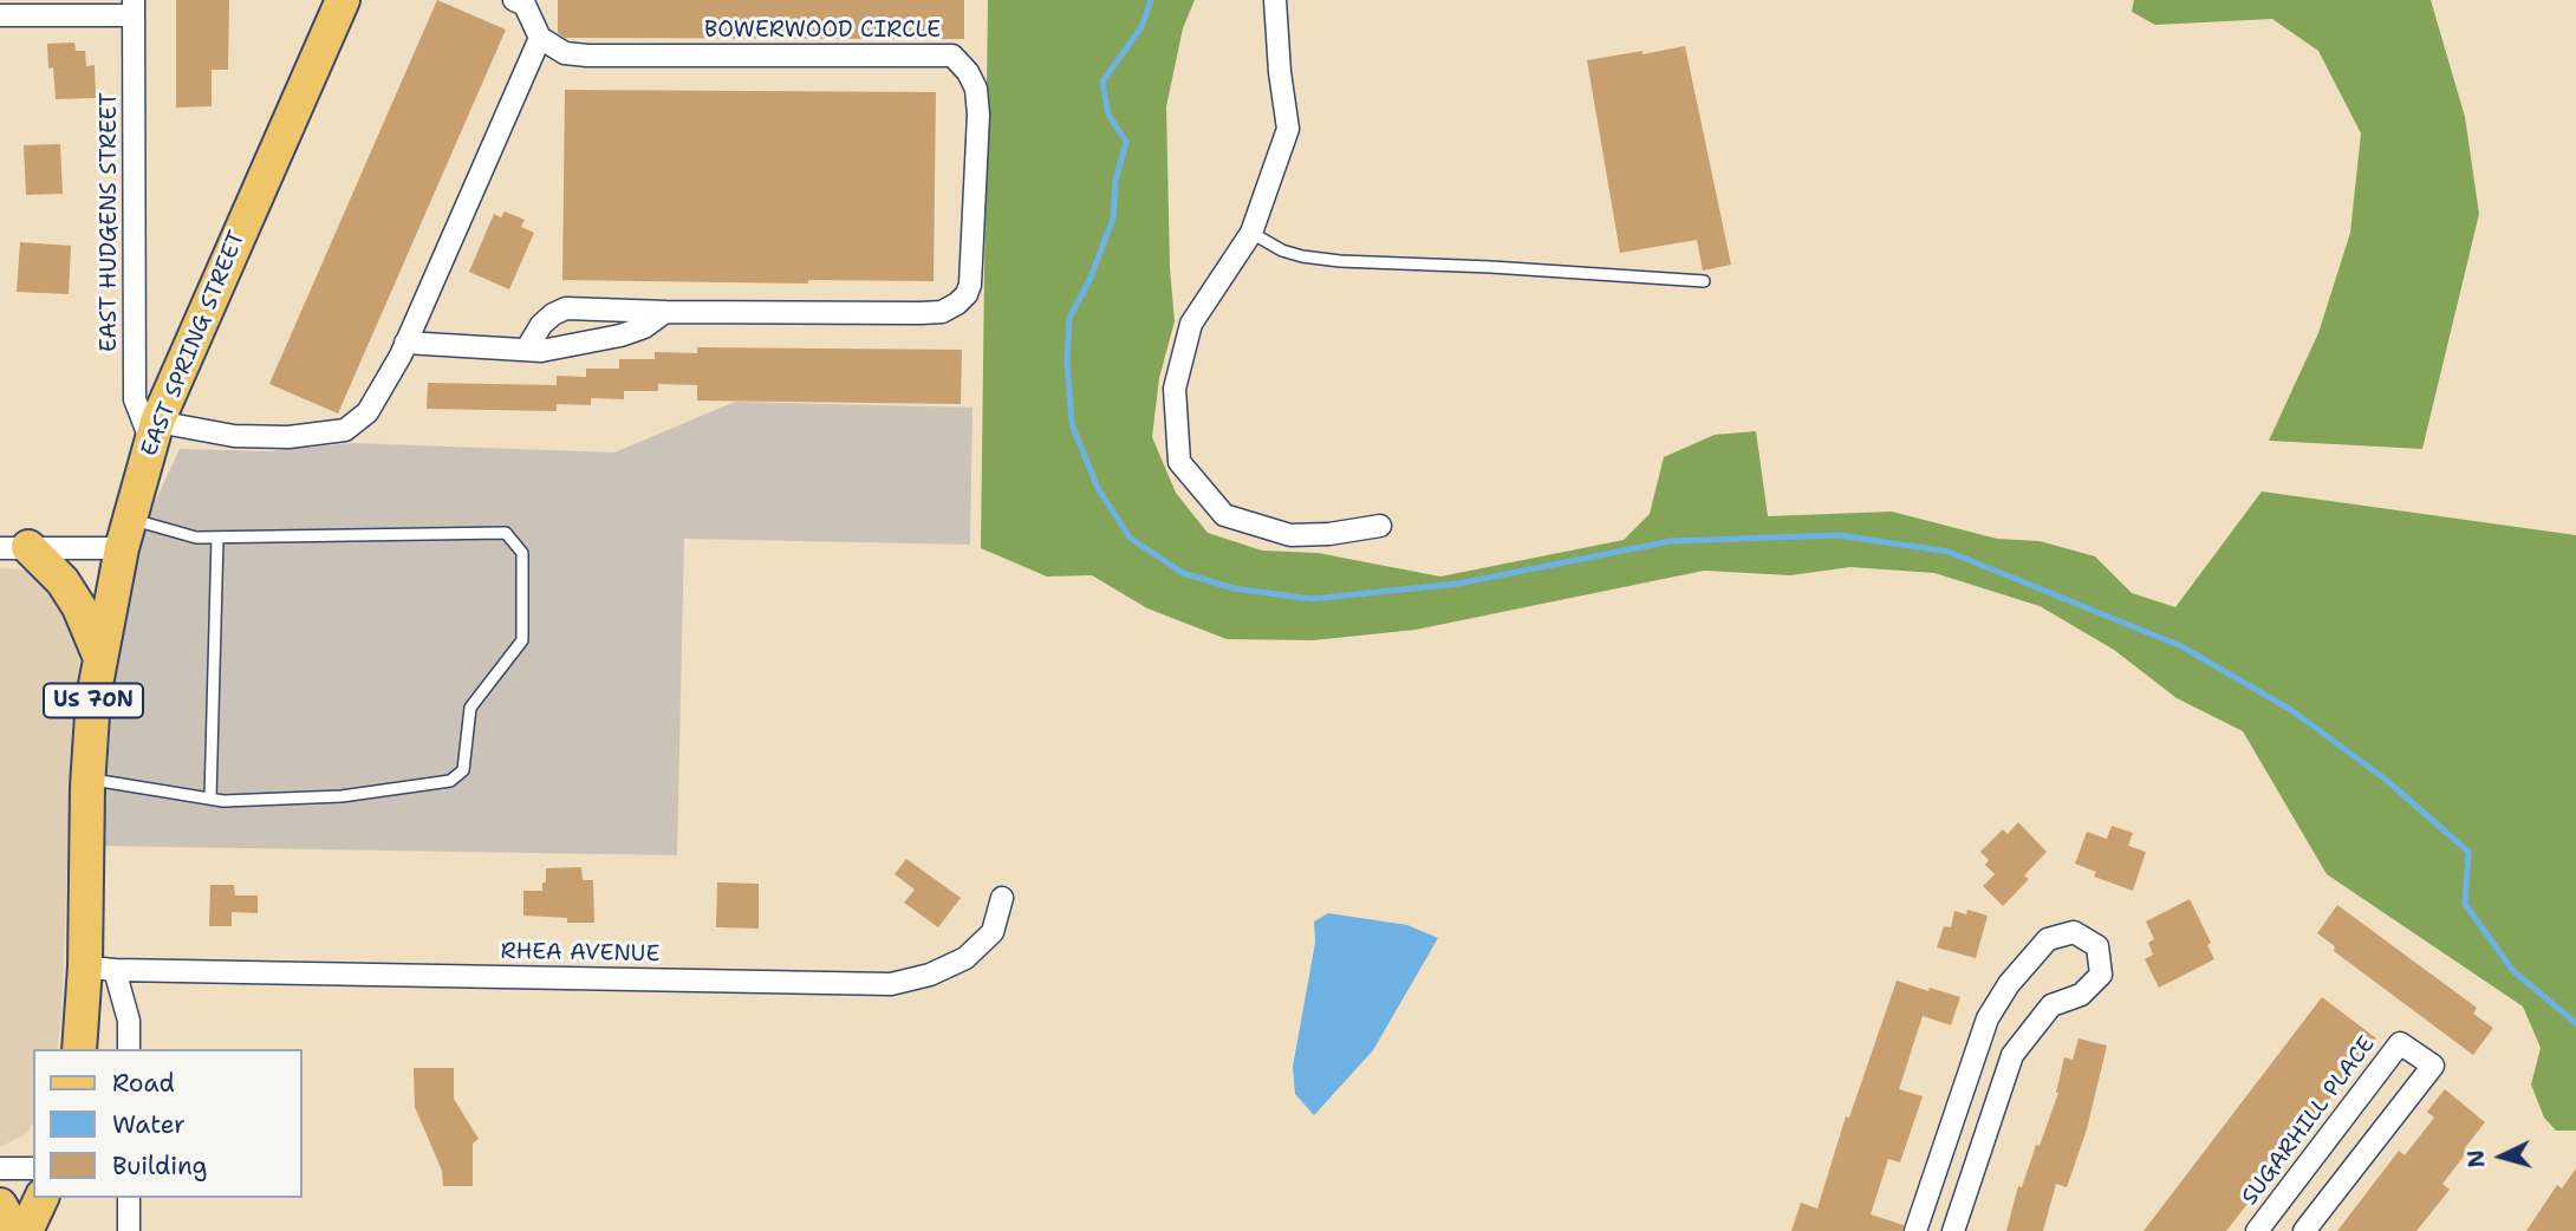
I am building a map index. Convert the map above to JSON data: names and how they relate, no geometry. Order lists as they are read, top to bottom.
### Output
{
  "streets": {
    "main road": ["EAST SPRING STREET", "US 70N"],
    "street": [
      "BOWERWOOD CIRCLE",
      "EAST HUDGENS STREET",
      "RHEA AVENUE",
      "SUGARHILL PLACE"
    ]
  },
  "crossings": [
    ["EAST HUDGENS STREET", "EAST SPRING STREET"],
    ["EAST SPRING STREET", "RHEA AVENUE"]
  ],
  "legend": ["Road", "Water", "Building"],
  "north": "left"
}
